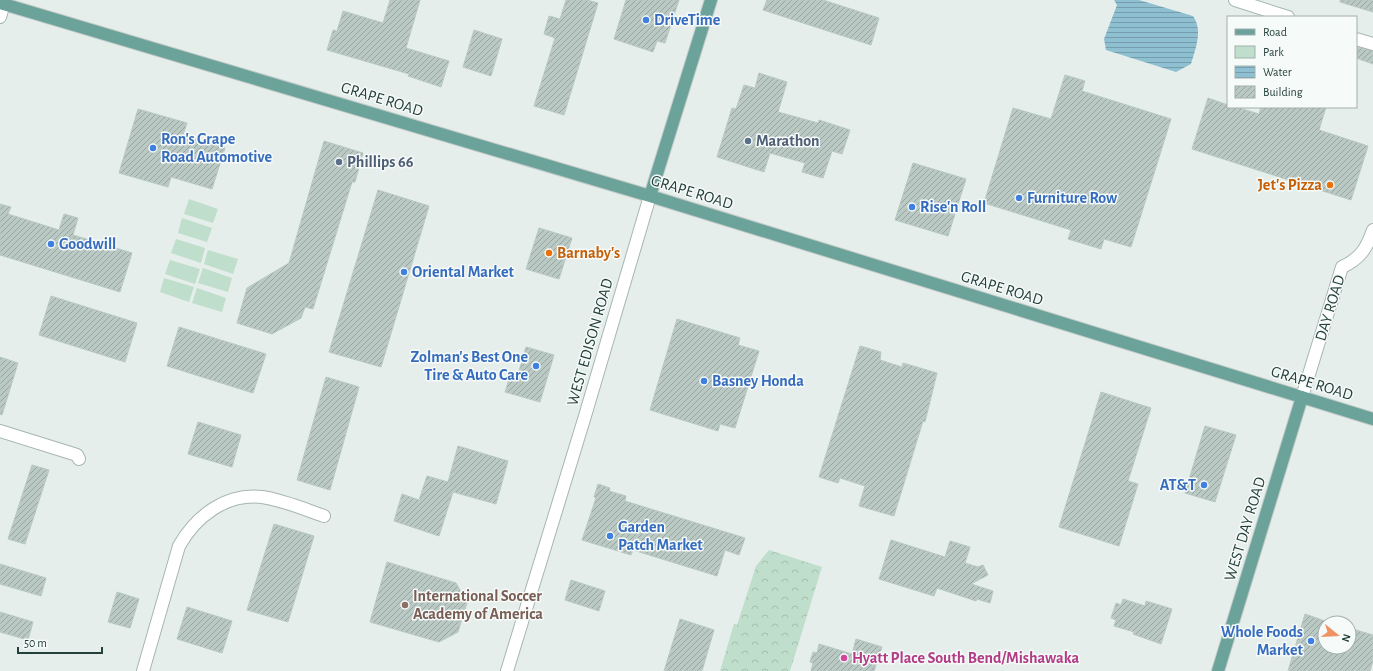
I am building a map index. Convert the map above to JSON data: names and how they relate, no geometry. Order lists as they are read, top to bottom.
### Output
{
  "streets": {
    "main road": ["GRAPE ROAD", "WEST EDISON ROAD", "WEST DAY ROAD"],
    "street": ["DAY ROAD"]
  },
  "crossings": [
    ["GRAPE ROAD", "DAY ROAD"],
    ["GRAPE ROAD", "WEST EDISON ROAD"],
    ["GRAPE ROAD", "WEST DAY ROAD"],
    ["DAY ROAD", "WEST DAY ROAD"]
  ],
  "places": [
    "DriveTime",
    "Marathon",
    "Ron's Grape Road Automotive",
    "Phillips 66",
    "Jet's Pizza",
    "Furniture Row",
    "Rise'n Roll",
    "Goodwill",
    "Barnaby's",
    "Oriental Market",
    "Zolman's Best One Tire & Auto Care",
    "Basney Honda",
    "AT&T",
    "Garden Patch Market",
    "International Soccer Academy of America",
    "Whole Foods Market",
    "Hyatt Place South Bend/Mishawaka"
  ],
  "legend": [
    "Road",
    "Park",
    "Water",
    "Building"
  ],
  "scale_bar": "50 m",
  "north": "right"
}
